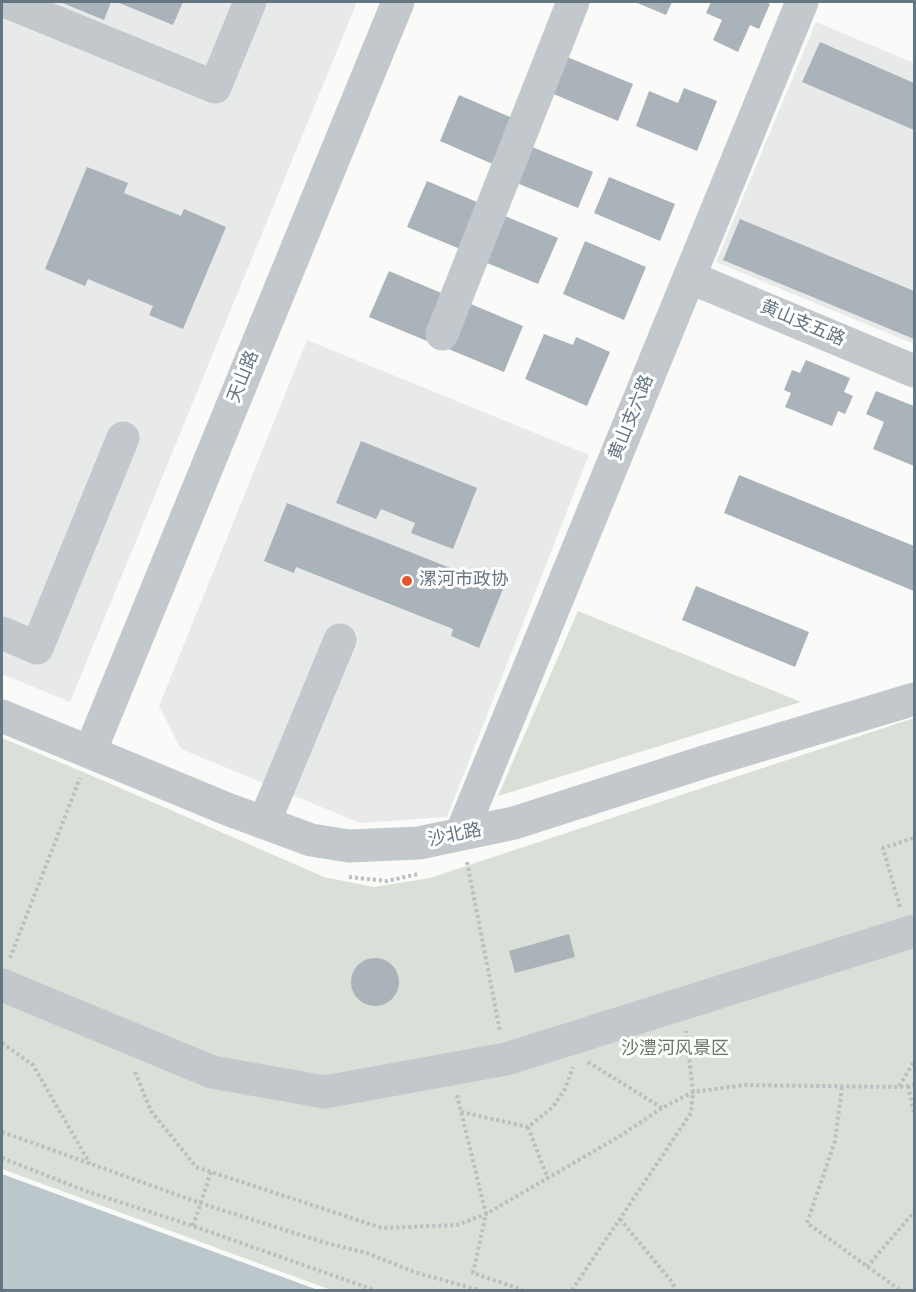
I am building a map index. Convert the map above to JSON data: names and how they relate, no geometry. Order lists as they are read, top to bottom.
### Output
{
  "streets": {
    "street": [
      "黄山支五路",
      "天山路",
      "黄山支六路",
      "沙北路"
    ]
  },
  "crossings": [
    ["黄山支五路", "黄山支六路"],
    ["天山路", "沙北路"],
    ["黄山支六路", "沙北路"]
  ],
  "parks": ["沙澧河风景区"],
  "places": ["漯河市政协"]
}
